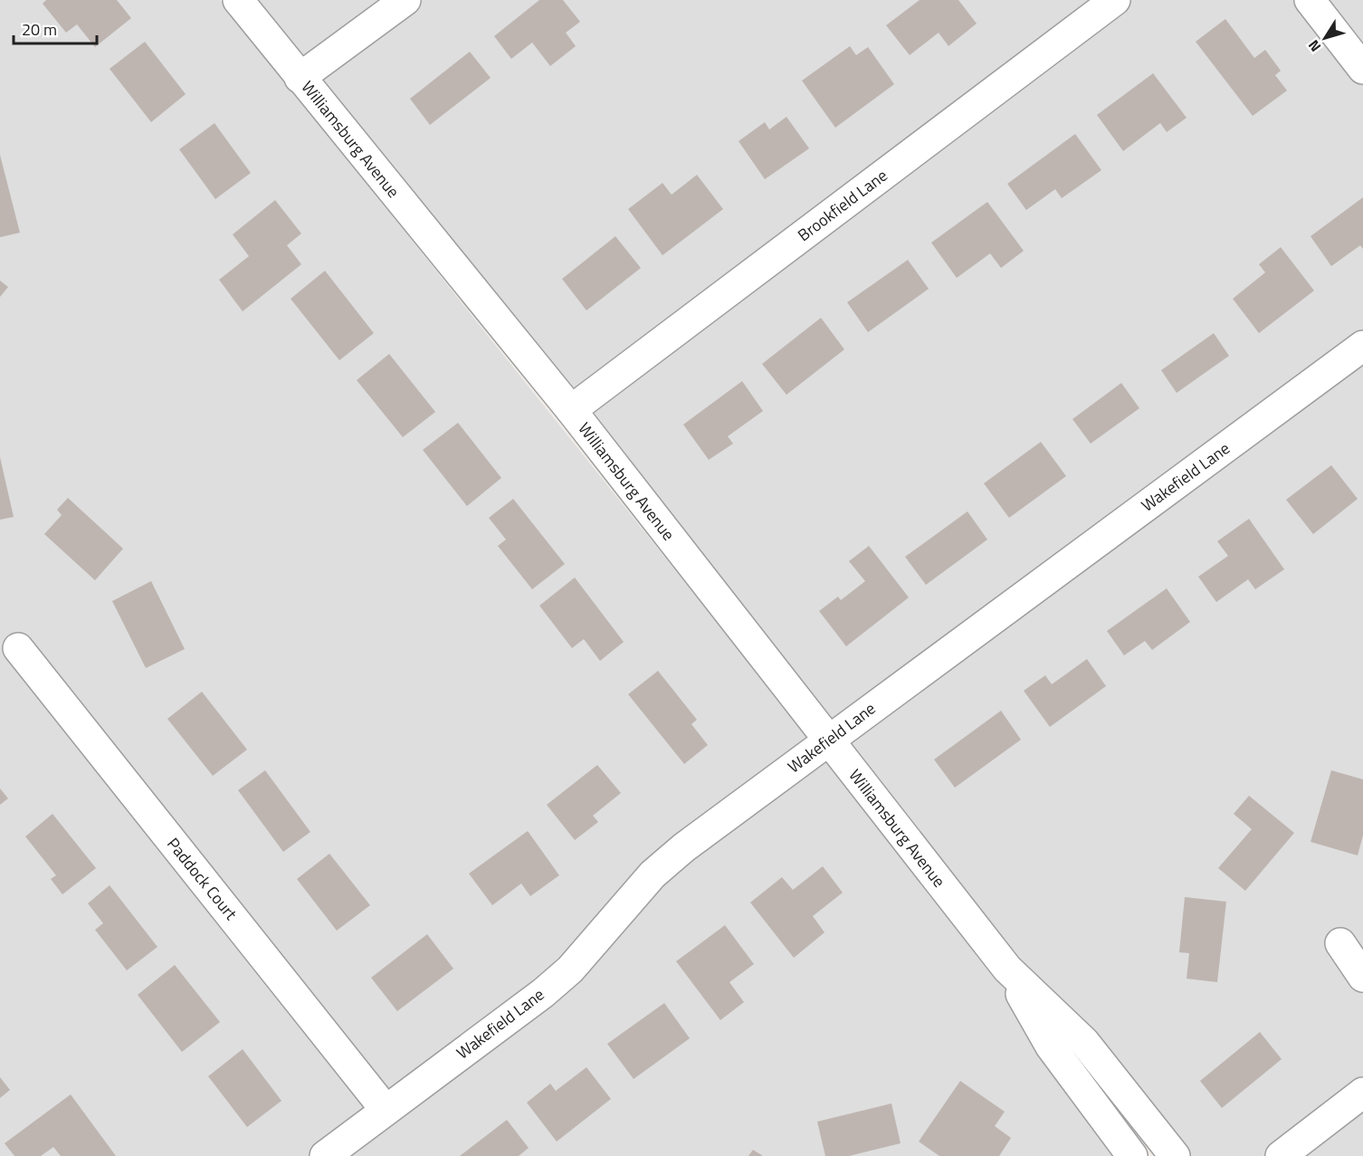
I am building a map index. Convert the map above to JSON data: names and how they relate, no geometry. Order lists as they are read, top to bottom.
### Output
{
  "streets": {
    "street": [
      "Williamsburg Avenue",
      "Brookfield Lane",
      "Wakefield Lane",
      "Paddock Court"
    ]
  },
  "crossings": [
    ["Williamsburg Avenue", "Brookfield Lane"],
    ["Williamsburg Avenue", "Wakefield Lane"],
    ["Wakefield Lane", "Paddock Court"]
  ],
  "scale_bar": "20 m",
  "north": "bottom left"
}
